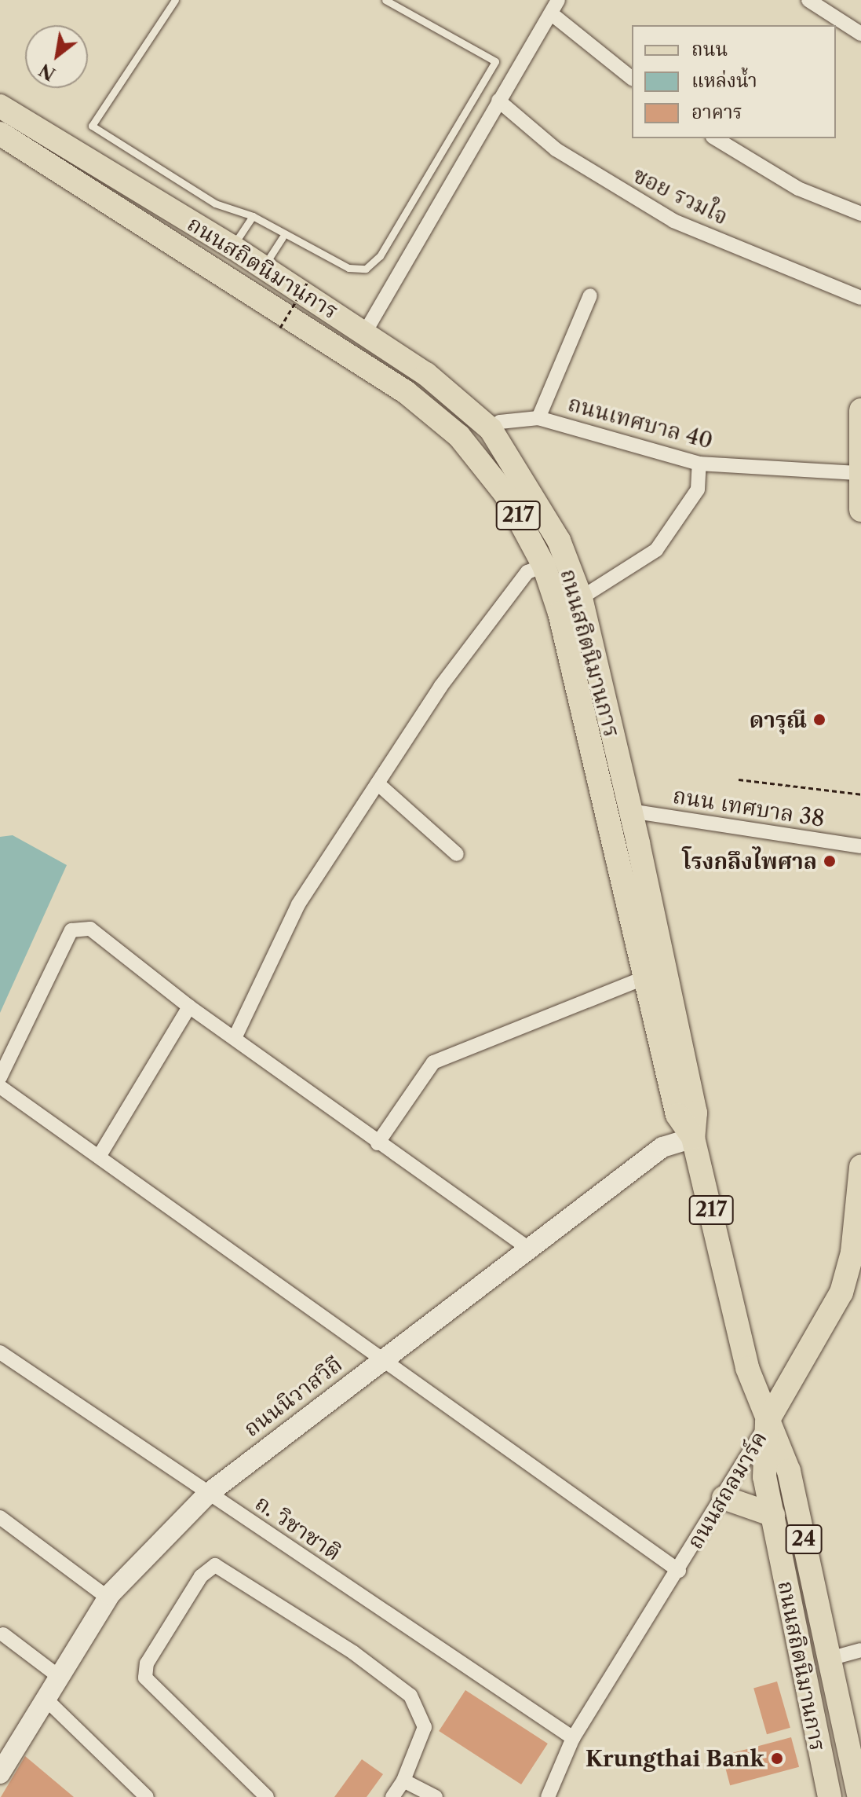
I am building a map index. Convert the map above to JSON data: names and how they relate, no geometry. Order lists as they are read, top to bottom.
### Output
{
  "streets": {
    "main road": [
      "ถนนสถิตนิมานการ",
      "217",
      "ถนนนิวาสวิถี",
      "ถนนสถลมาร์ค",
      "24"
    ],
    "street": [
      "ซอย รวมใจ",
      "ถนนเทศบาล 40",
      "ถนน เทศบาล 38",
      "ถ. วิชาชาติ"
    ]
  },
  "crossings": [
    ["ถนนสถิตนิมานการ", "ถนนเทศบาล 40"],
    ["ถนนสถิตนิมานการ", "ถนน เทศบาล 38"],
    ["ถนนสถิตนิมานการ", "ถนนนิวาสวิถี"],
    ["ถนนสถิตนิมานการ", "ถนนสถลมาร์ค"],
    ["ถนนนิวาสวิถี", "ถ. วิชาชาติ"],
    ["ถนนสถลมาร์ค", "ถ. วิชาชาติ"]
  ],
  "places": ["ดารุณี", "โรงกลึงไพศาล", "Krungthai Bank"],
  "legend": ["ถนน", "แหล่งน้ำ", "อาคาร"],
  "north": "bottom left"
}
